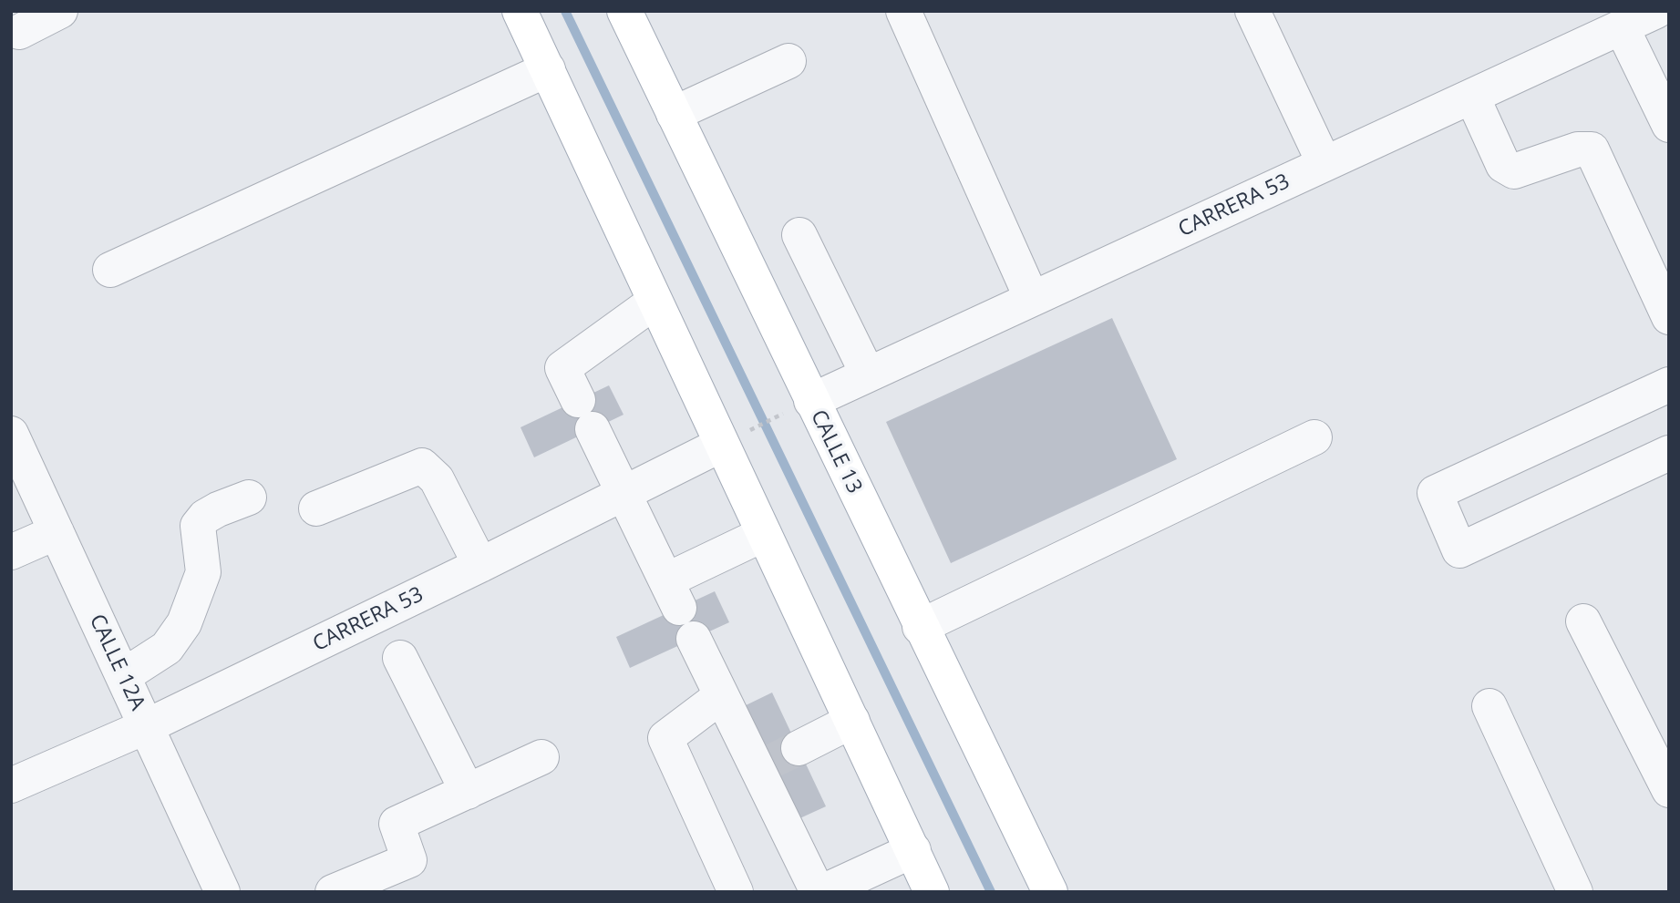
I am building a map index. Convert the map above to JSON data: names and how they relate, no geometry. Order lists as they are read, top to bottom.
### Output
{
  "streets": {
    "main road": ["CALLE 13"],
    "street": ["CARRERA 53", "CALLE 12A"]
  },
  "crossings": [
    ["CARRERA 53", "CALLE 13"],
    ["CARRERA 53", "CALLE 12A"]
  ]
}
